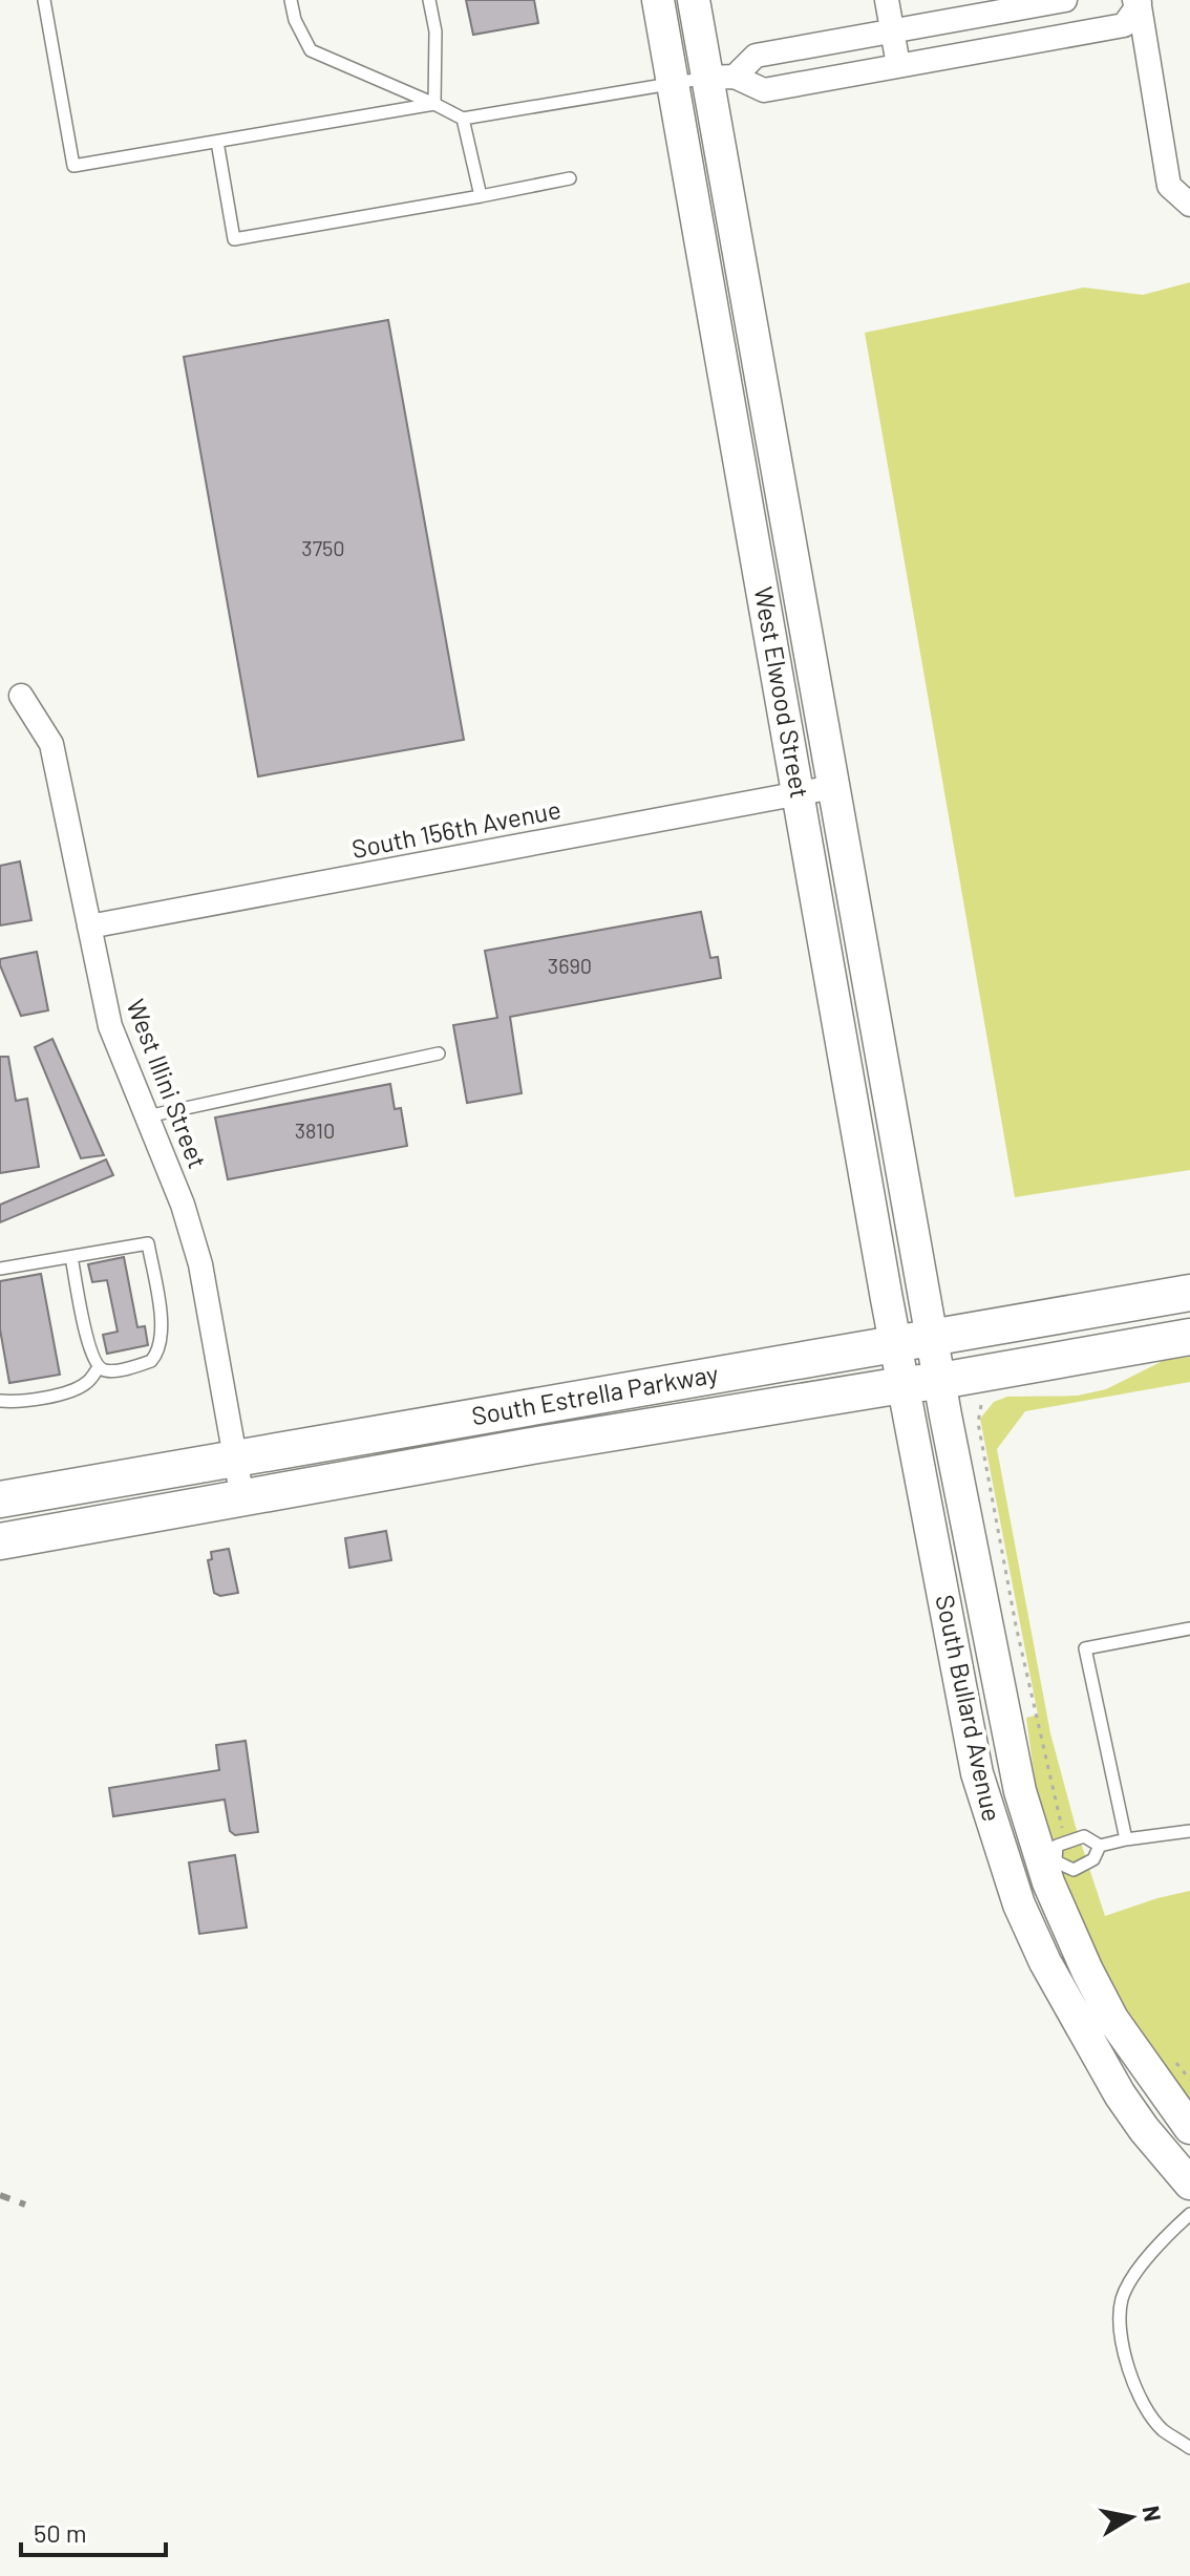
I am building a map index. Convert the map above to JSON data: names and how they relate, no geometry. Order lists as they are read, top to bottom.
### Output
{
  "streets": {
    "main road": ["West Elwood Street", "South Estrella Parkway", "South Bullard Avenue"],
    "street": ["South 156th Avenue", "West Illini Street"]
  },
  "crossings": [
    ["West Elwood Street", "South 156th Avenue"],
    ["West Elwood Street", "South Estrella Parkway"],
    ["West Elwood Street", "South Bullard Avenue"],
    ["South 156th Avenue", "West Illini Street"],
    ["West Illini Street", "South Estrella Parkway"],
    ["South Estrella Parkway", "South Bullard Avenue"]
  ],
  "house_numbers": ["3750", "3690", "3810"],
  "scale_bar": "50 m",
  "north": "right"
}
